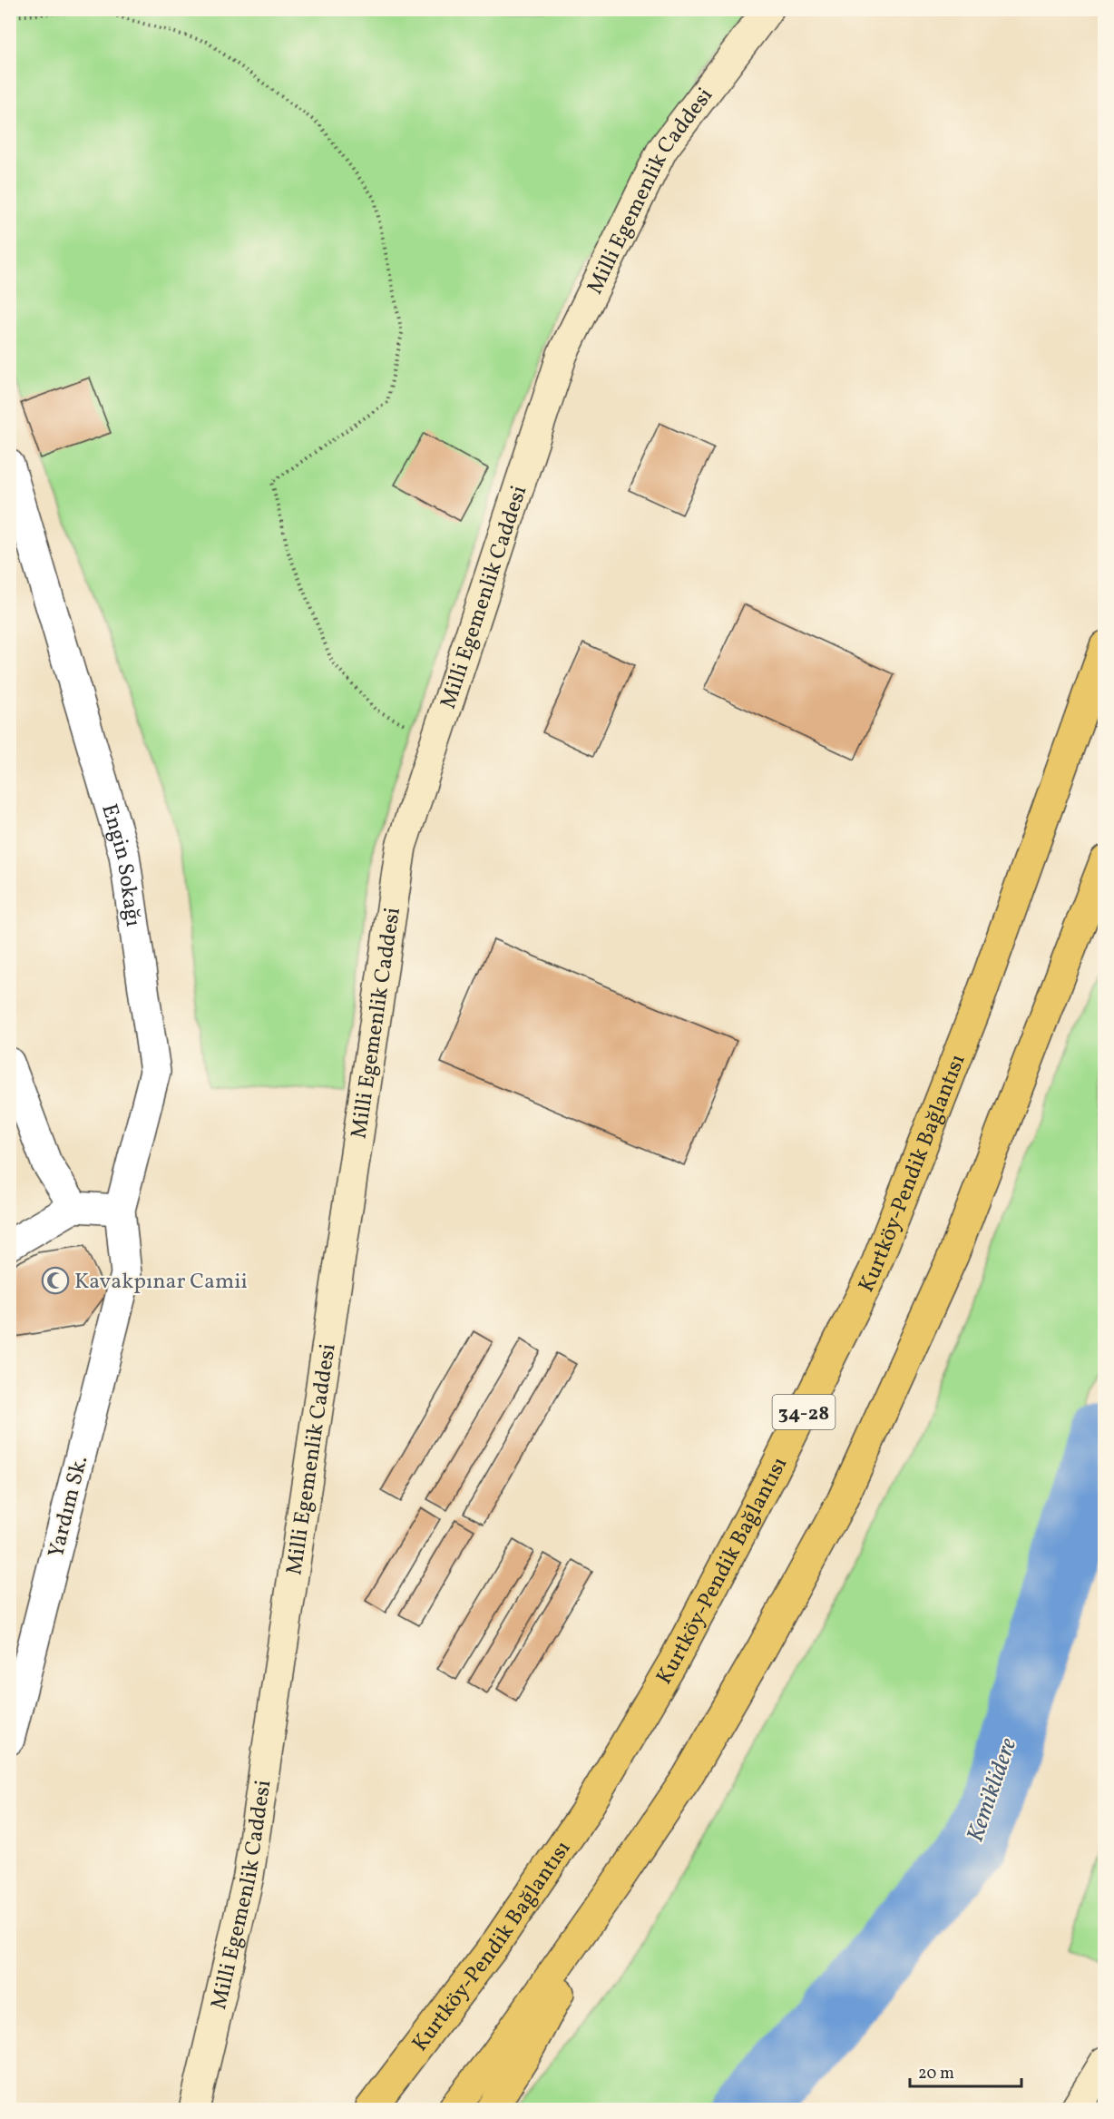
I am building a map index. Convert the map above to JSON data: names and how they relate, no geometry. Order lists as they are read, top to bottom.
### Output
{
  "streets": {
    "highway": ["Kurtköy-Pendik Bağlantısı", "34-28"],
    "street": ["Milli Egemenlik Caddesi", "Engin Sokağı", "Yardım Sk."]
  },
  "crossings": [
    ["Engin Sokağı", "Yardım Sk."]
  ],
  "water": ["Kemiklidere"],
  "places": {
    "mosque": ["Kavakpınar Camii"]
  },
  "scale_bar": "20 m"
}
